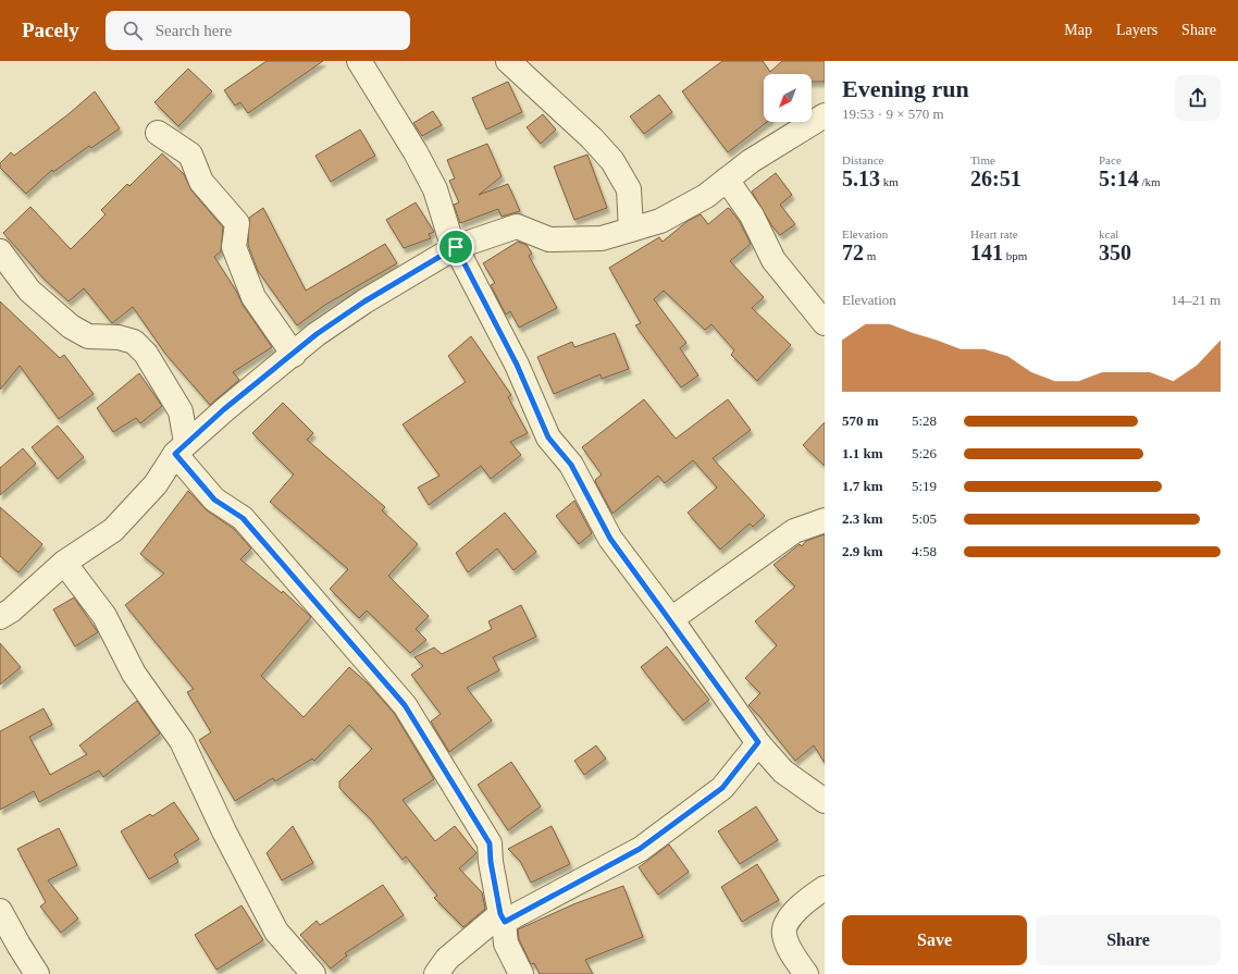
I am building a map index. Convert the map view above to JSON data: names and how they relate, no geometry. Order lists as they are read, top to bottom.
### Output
{
  "north": "bottom left",
  "page": {
    "header": "Pacely",
    "search": "Search here",
    "nav": ["Map", "Layers", "Share"],
    "heading": ["Evening run", "19:53 · 9 × 570 m"],
    "stats": [
      ["Distance", "5.13 km"],
      ["Time", "26:51"],
      ["Pace", "5:14 /km"],
      ["Elevation", "72 m"],
      ["Heart rate", "141 bpm"],
      ["kcal", "350"]
    ],
    "chart": ["Elevation", "14–21 m"],
    "list": [
      {
        "name": "570 m",
        "note": "5:28"
      },
      {
        "name": "1.1 km",
        "note": "5:26"
      },
      {
        "name": "1.7 km",
        "note": "5:19"
      },
      {
        "name": "2.3 km",
        "note": "5:05"
      },
      {
        "name": "2.9 km",
        "note": "4:58"
      }
    ],
    "buttons": ["Save", "Share"]
  }
}
